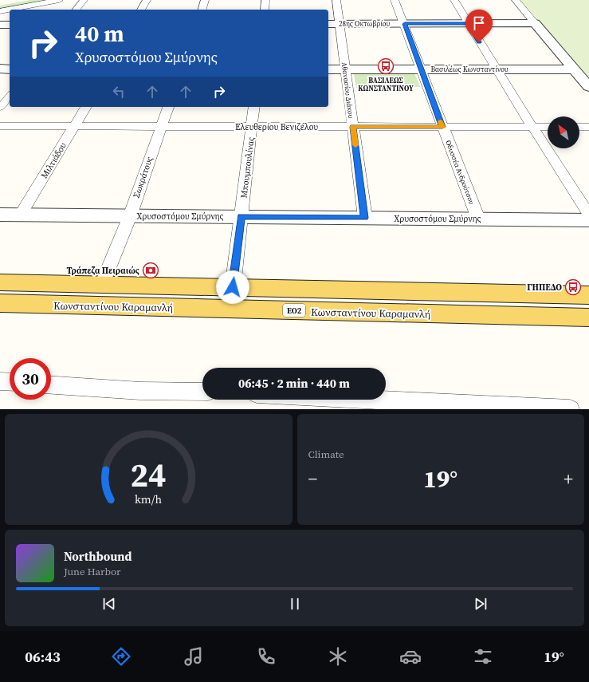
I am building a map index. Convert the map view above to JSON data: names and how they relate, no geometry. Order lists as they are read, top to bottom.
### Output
{
  "streets": {
    "main road": ["Κωνσταντίνου Καραμανλή", "ΕΟ2"],
    "street": [
      "28ης Οκτωβρίου",
      "Βασιλέως Κωνσταντίνου",
      "Αθανασίου Διάκου",
      "Ελευθερίου Βενιζέλου",
      "Μιλτιάδου",
      "Μπουμπουλίνας",
      "Οδυσσέα Ανδρούτσου",
      "Σωκράτους",
      "Χρυσοστόμου Σμύρνης"
    ]
  },
  "crossings": [
    ["28ης Οκτωβρίου", "Αθανασίου Διάκου"],
    ["28ης Οκτωβρίου", "Οδυσσέα Ανδρούτσου"],
    ["Βασιλέως Κωνσταντίνου", "Αθανασίου Διάκου"],
    ["Βασιλέως Κωνσταντίνου", "Οδυσσέα Ανδρούτσου"],
    ["Αθανασίου Διάκου", "Ελευθερίου Βενιζέλου"],
    ["Αθανασίου Διάκου", "Χρυσοστόμου Σμύρνης"],
    ["Ελευθερίου Βενιζέλου", "Μιλτιάδου"],
    ["Ελευθερίου Βενιζέλου", "Μπουμπουλίνας"],
    ["Ελευθερίου Βενιζέλου", "Οδυσσέα Ανδρούτσου"],
    ["Ελευθερίου Βενιζέλου", "Σωκράτους"],
    ["Μιλτιάδου", "Χρυσοστόμου Σμύρνης"],
    ["Μπουμπουλίνας", "Χρυσοστόμου Σμύρνης"],
    ["Οδυσσέα Ανδρούτσου", "Χρυσοστόμου Σμύρνης"],
    ["Σωκράτους", "Χρυσοστόμου Σμύρνης"]
  ],
  "places": {
    "bus stop": ["ΒΑΣΙΛΕΩΣ ΚΩΝΣΤΑΝΤΙΝΟΥ", "ΓΗΠΕΔΟ"],
    "bank": ["Τράπεζα Πειραιώς"]
  },
  "north": "top left",
  "page": {
    "turn": ["40 m", "Χρυσοστόμου Σμύρνης"],
    "limit": "30",
    "trip": "06:45 · 2 min · 440 m",
    "tile": "Climate",
    "heat": ["−", "19°", "+"],
    "song": ["Northbound", "June Harbor"],
    "tabs": ["06:43", "19°"],
    "gauge": ["24", "km/h"]
  }
}
